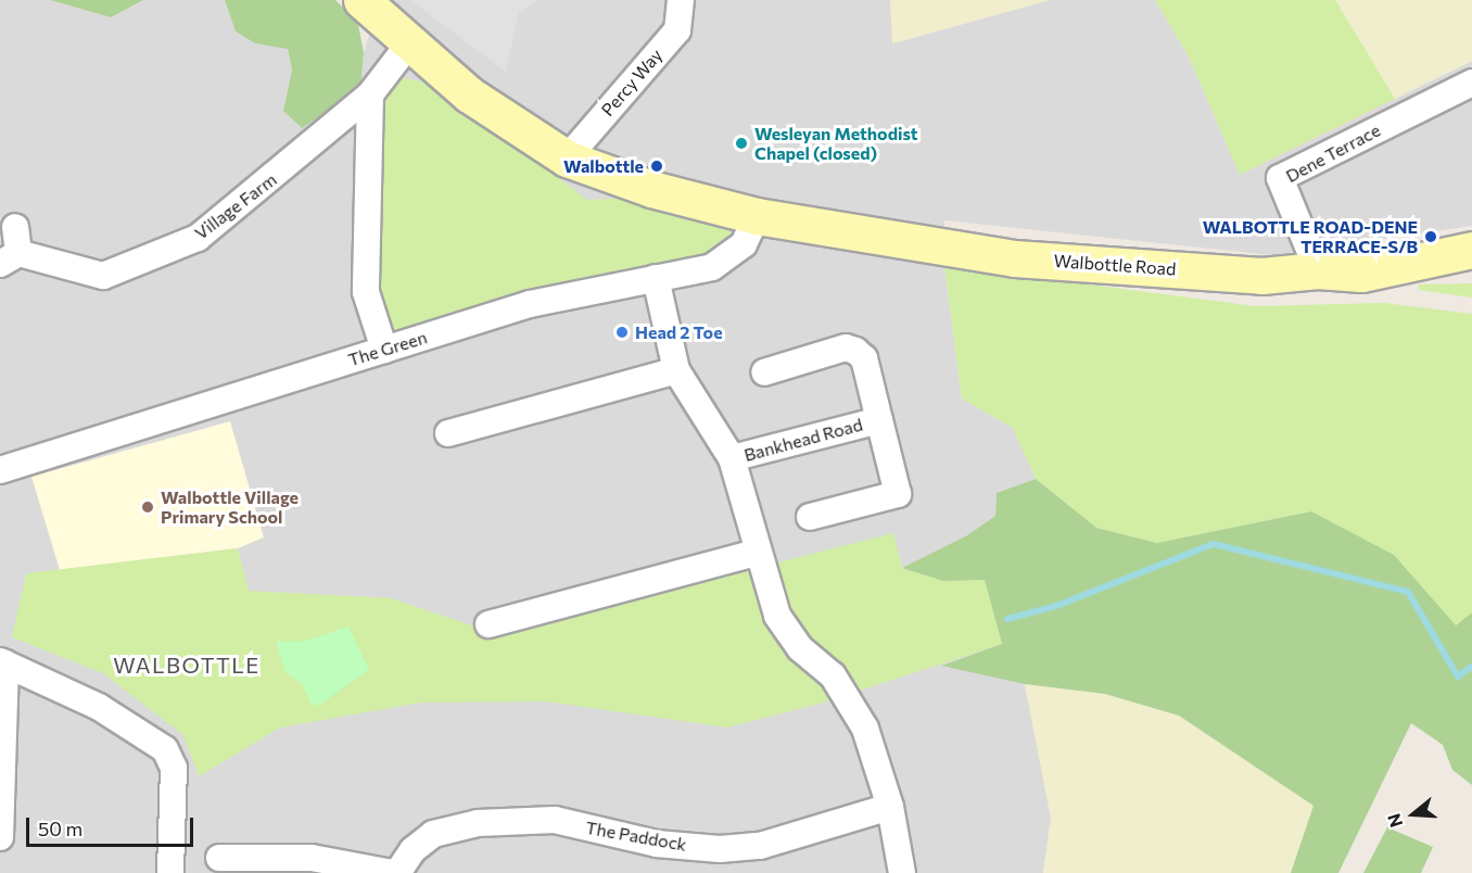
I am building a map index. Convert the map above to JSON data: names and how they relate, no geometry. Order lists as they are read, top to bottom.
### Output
{
  "streets": {
    "street": [
      "Percy Way",
      "Dene Terrace",
      "Village Farm",
      "Walbottle Road",
      "The Green",
      "Bankhead Road",
      "The Paddock"
    ]
  },
  "crossings": [
    ["Percy Way", "Walbottle Road"],
    ["Dene Terrace", "Walbottle Road"],
    ["Village Farm", "Walbottle Road"],
    ["Walbottle Road", "The Green"],
    ["The Green", "Bankhead Road"]
  ],
  "districts": ["WALBOTTLE"],
  "places": [
    "Wesleyan Methodist Chapel (closed)",
    "Walbottle",
    "WALBOTTLE ROAD-DENE TERRACE-S/B",
    "Head 2 Toe",
    "Walbottle Village Primary School"
  ],
  "scale_bar": "50 m",
  "north": "left"
}
